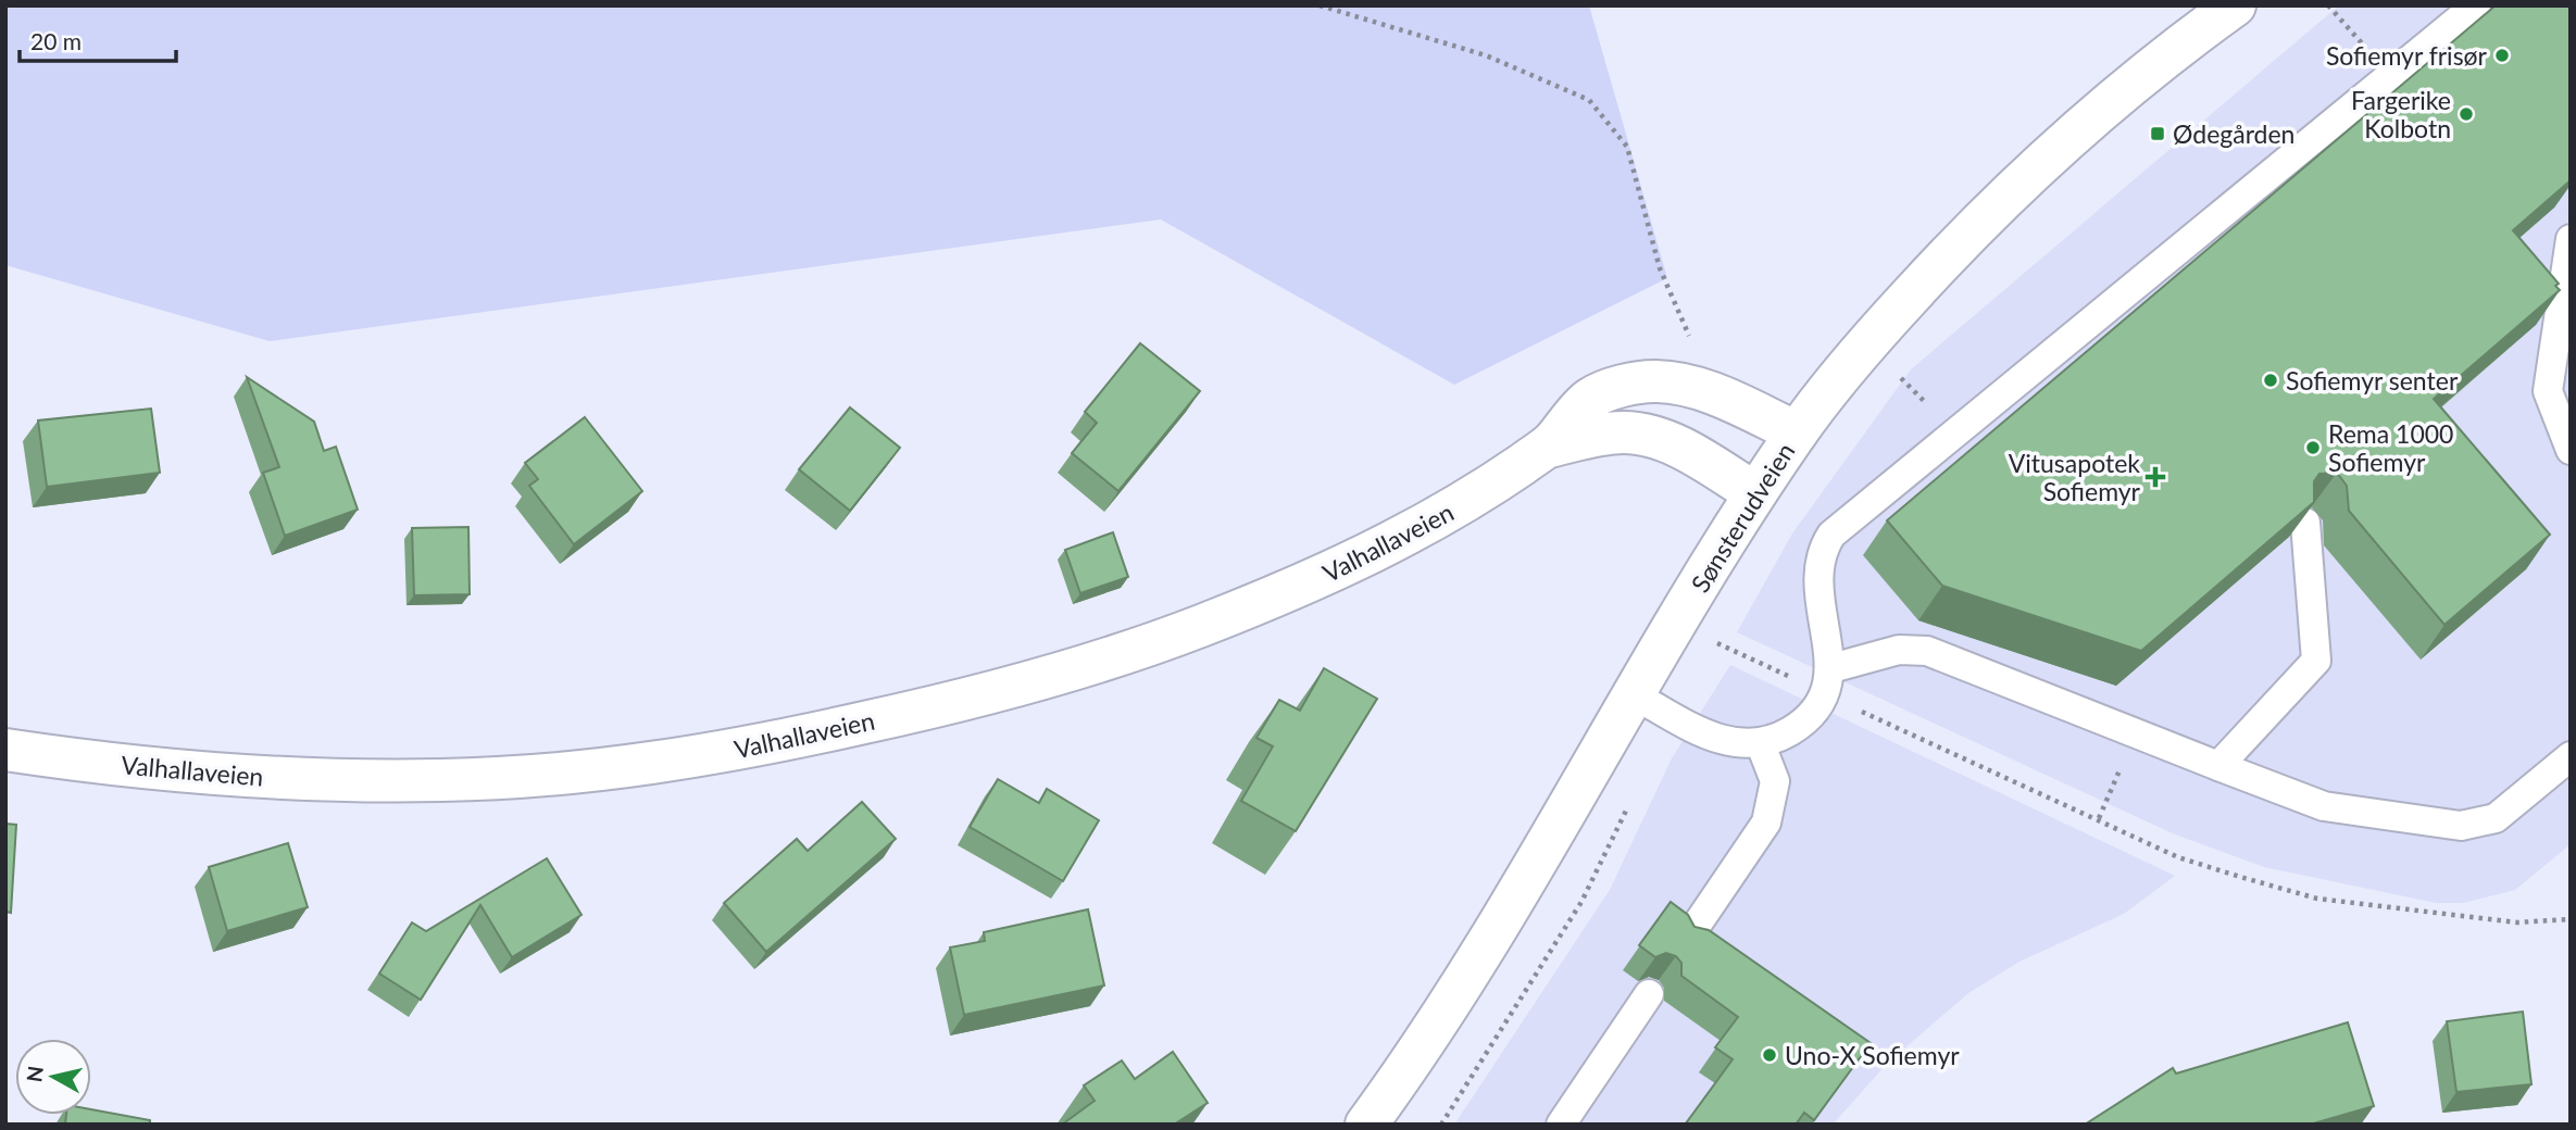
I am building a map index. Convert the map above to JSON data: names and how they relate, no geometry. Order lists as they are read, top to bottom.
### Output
{
  "streets": {
    "street": ["Sønsterudveien", "Valhallaveien"]
  },
  "crossings": [
    ["Sønsterudveien", "Valhallaveien"]
  ],
  "places": {
    "other": [
      "Sofiemyr frisør",
      "Fargerike Kolbotn",
      "Sofiemyr senter",
      "Rema 1000 Sofiemyr",
      "Uno-X Sofiemyr"
    ],
    "transit": ["Ødegården"],
    "health": ["Vitusapotek Sofiemyr"]
  },
  "scale_bar": "20 m",
  "north": "left"
}
